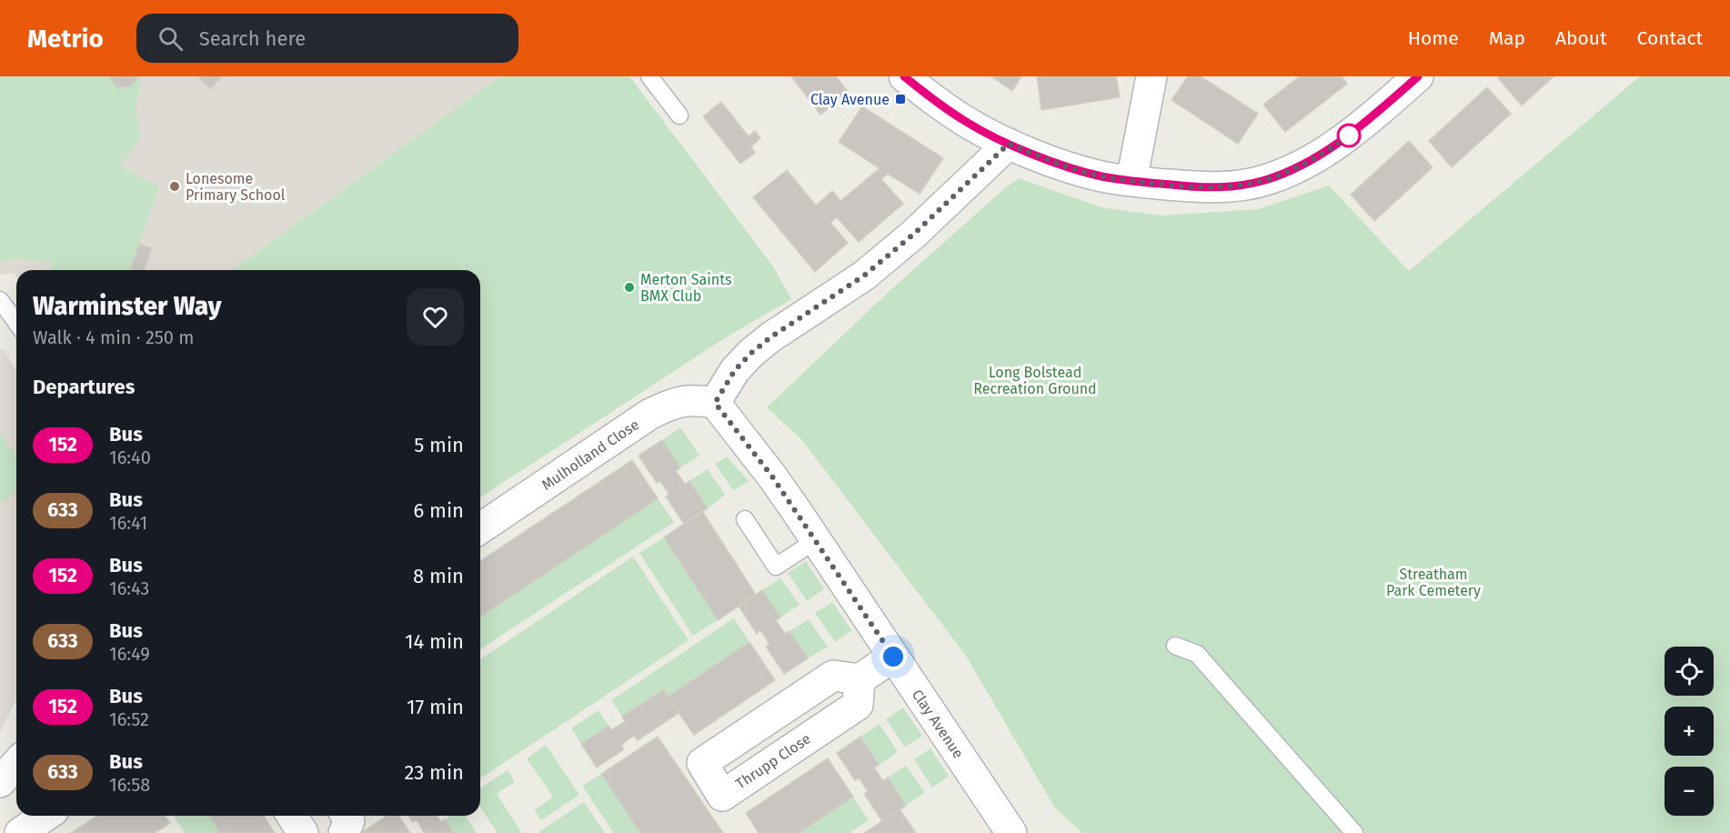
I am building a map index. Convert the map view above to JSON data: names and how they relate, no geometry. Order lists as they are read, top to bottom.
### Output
{
  "streets": {
    "street": ["Mulholland Close", "Clay Avenue", "Thrupp Close"]
  },
  "crossings": [
    ["Mulholland Close", "Clay Avenue"]
  ],
  "parks": ["Long Bolstead Recreation Ground", "Streatham Park Cemetery"],
  "places": {
    "transit": ["Clay Avenue"],
    "other": ["Lonesome Primary School", "Merton Saints BMX Club"]
  },
  "lines": ["bus line 152"],
  "page": {
    "header": "Metrio",
    "search": "Search here",
    "nav": [
      "Home",
      "Map",
      "About",
      "Contact"
    ],
    "heading": [
      ["Warminster Way", "Walk · 4 min · 250 m"],
      "Departures"
    ],
    "list": [
      {
        "mark": "152",
        "name": "Bus",
        "note": "16:40",
        "value": "5 min"
      },
      {
        "mark": "633",
        "name": "Bus",
        "note": "16:41",
        "value": "6 min"
      },
      {
        "mark": "152",
        "name": "Bus",
        "note": "16:43",
        "value": "8 min"
      },
      {
        "mark": "633",
        "name": "Bus",
        "note": "16:49",
        "value": "14 min"
      },
      {
        "mark": "152",
        "name": "Bus",
        "note": "16:52",
        "value": "17 min"
      },
      {
        "mark": "633",
        "name": "Bus",
        "note": "16:58",
        "value": "23 min"
      }
    ],
    "map_buttons": ["+", "−"]
  }
}
